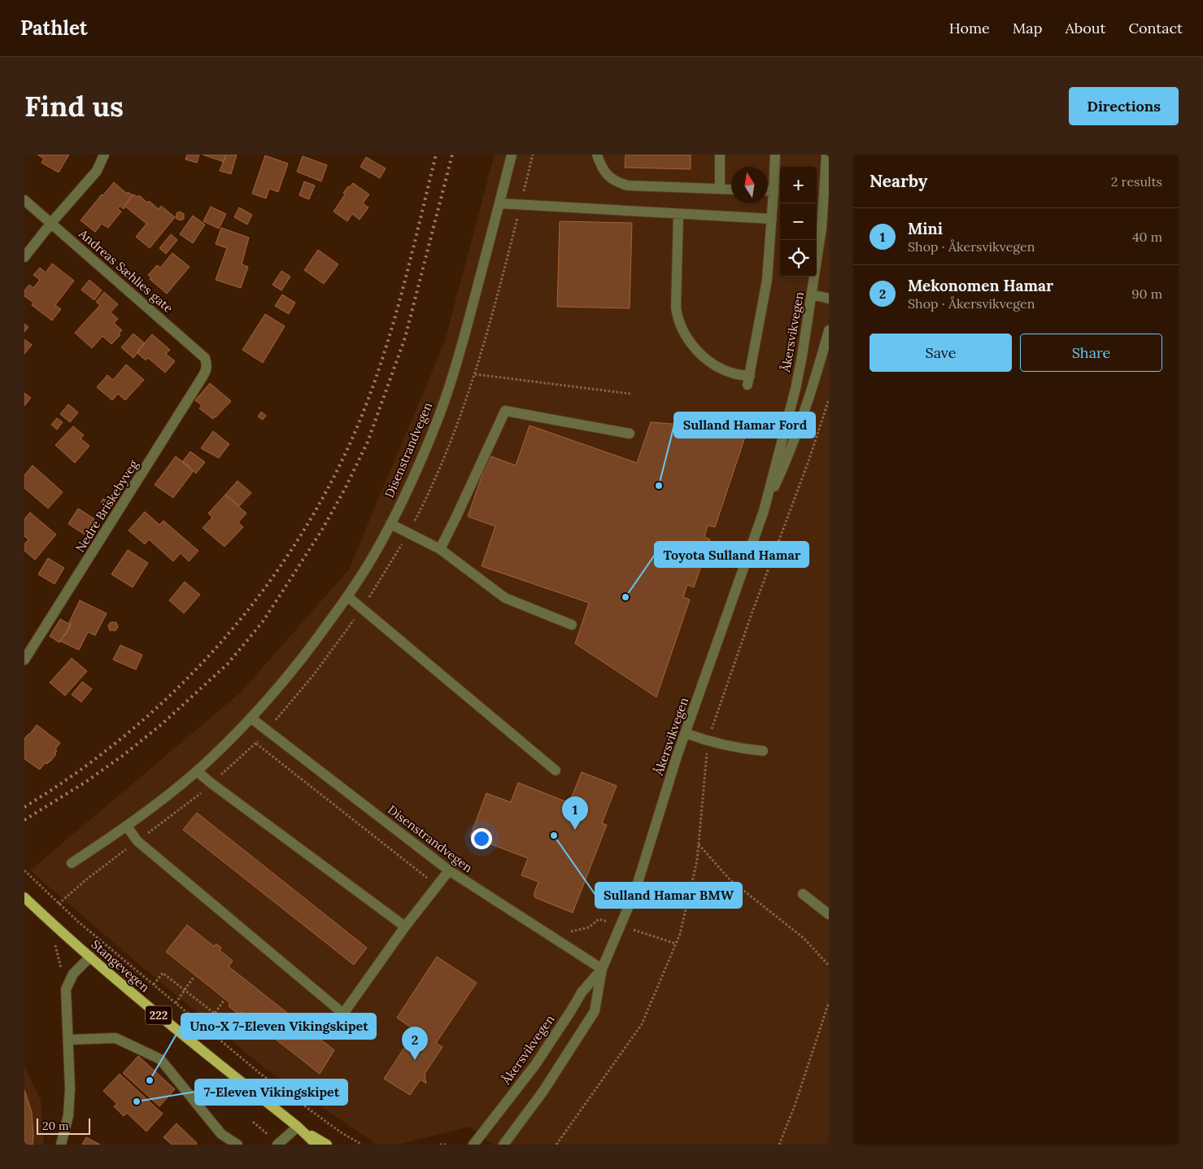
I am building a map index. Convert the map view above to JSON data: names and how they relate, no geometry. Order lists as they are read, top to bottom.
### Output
{
  "streets": {
    "main road": ["Stangevegen", "222"],
    "street": [
      "Andreas Sæhlies gate",
      "Åkersvikvegen",
      "Disenstrandvegen",
      "Nedre Briskebyveg"
    ]
  },
  "crossings": [
    ["Andreas Sæhlies gate", "Nedre Briskebyveg"],
    ["Åkersvikvegen", "Disenstrandvegen"]
  ],
  "places": [
    "Sulland Hamar Ford",
    "Toyota Sulland Hamar",
    "Sulland Hamar BMW",
    "Uno-X 7-Eleven Vikingskipet",
    "7-Eleven Vikingskipet"
  ],
  "scale_bar": "20 m",
  "north": "top",
  "page": {
    "header": "Pathlet",
    "nav": [
      "Home",
      "Map",
      "About",
      "Contact"
    ],
    "buttons": [
      "Directions",
      ["Save", "Share"]
    ],
    "title": "Find us",
    "heading": ["Nearby", "2 results"],
    "map_buttons": ["+", "−"],
    "list": [
      {
        "mark": "1",
        "name": "Mini",
        "note": "Shop · Åkersvikvegen",
        "value": "40 m"
      },
      {
        "mark": "2",
        "name": "Mekonomen Hamar",
        "note": "Shop · Åkersvikvegen",
        "value": "90 m"
      }
    ],
    "pins": ["1", "2"],
    "scale": "20 m"
  }
}
